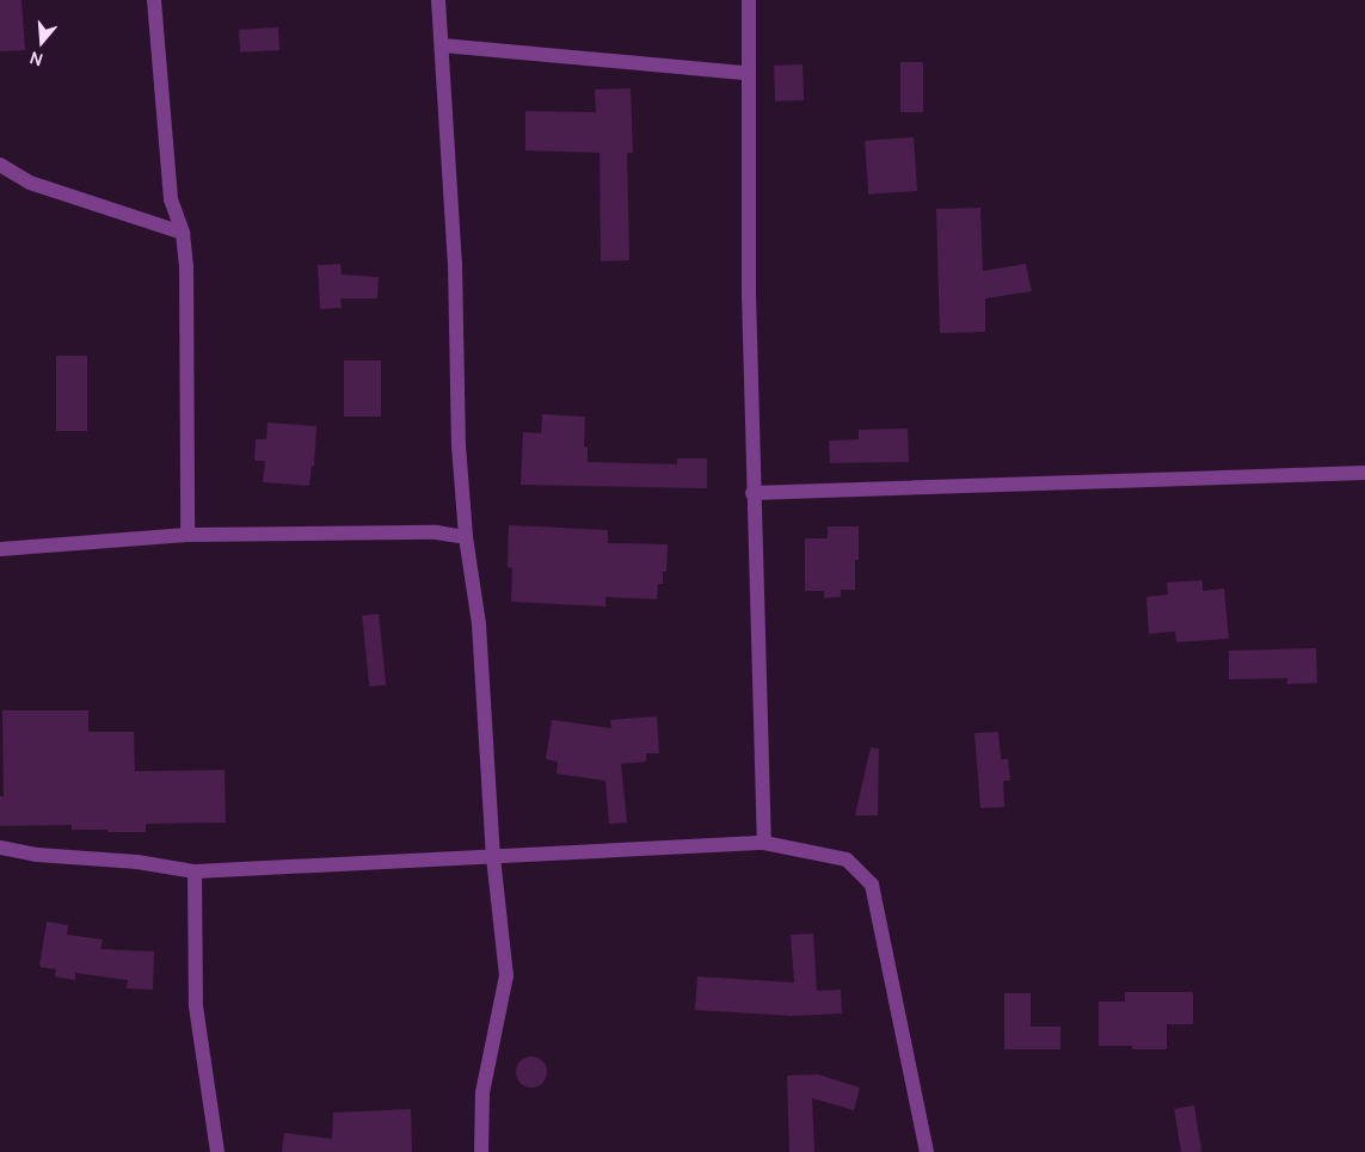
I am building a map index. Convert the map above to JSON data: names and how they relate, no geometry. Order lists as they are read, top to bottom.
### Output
{
  "north": "bottom"
}
